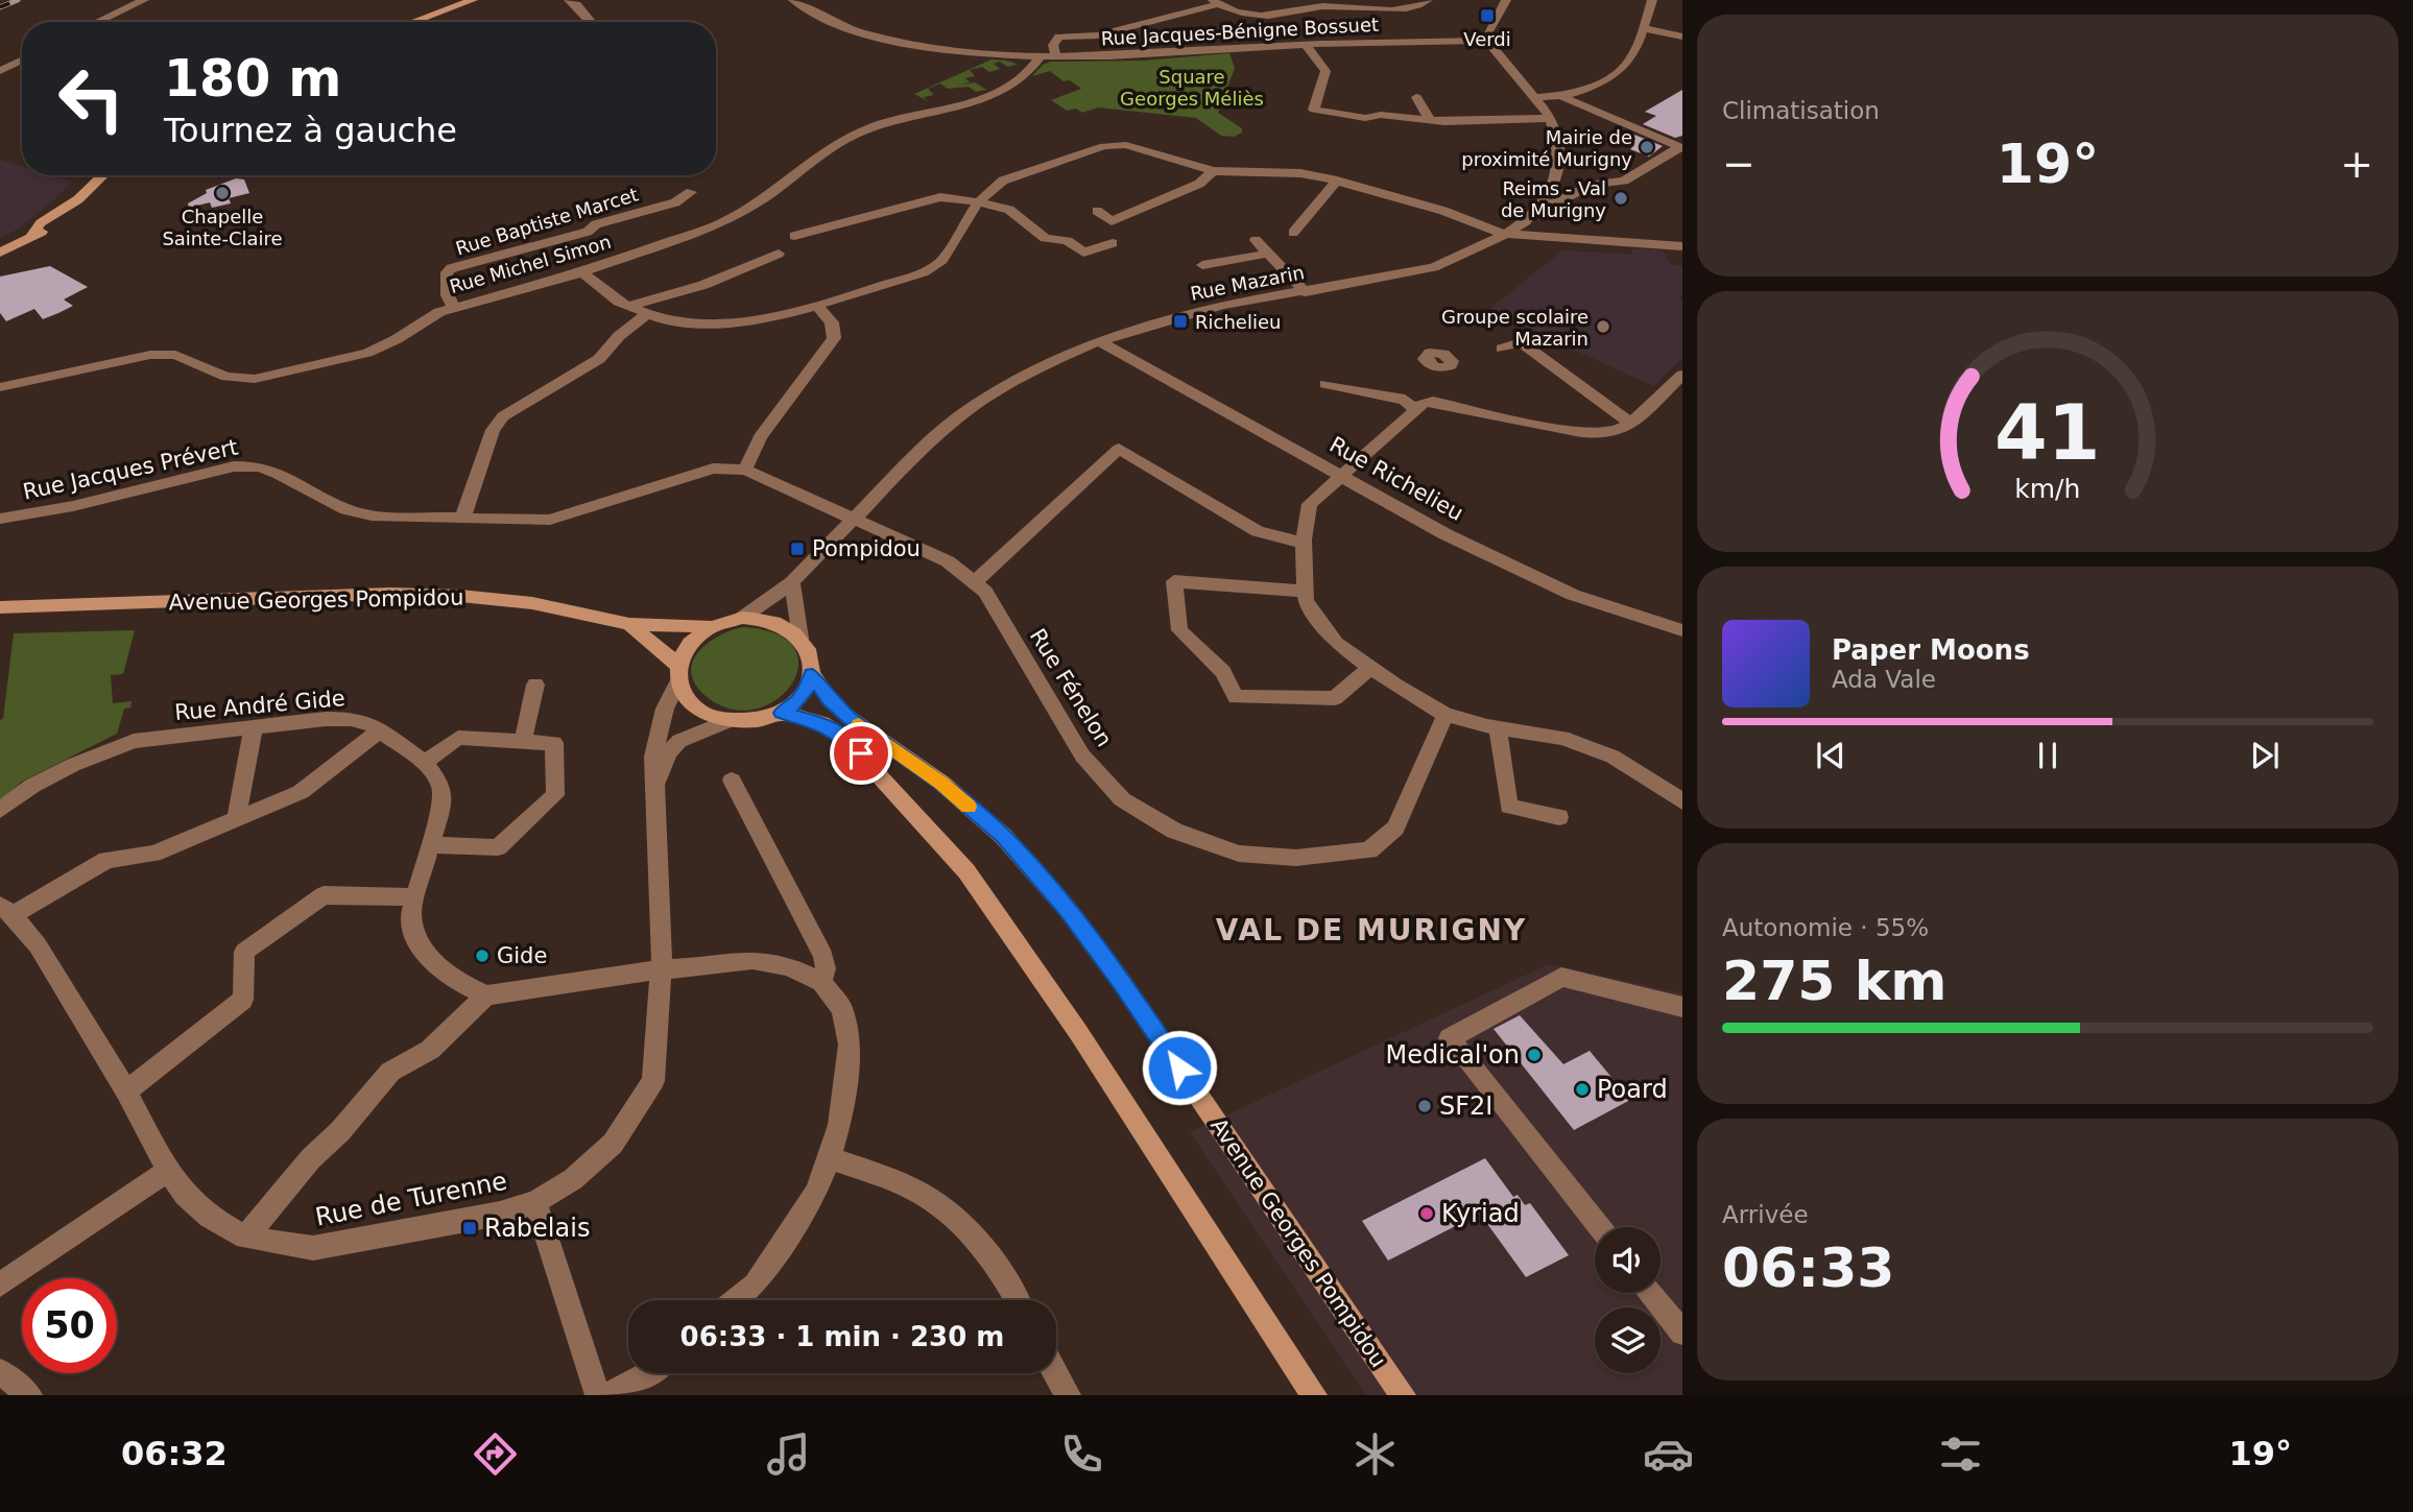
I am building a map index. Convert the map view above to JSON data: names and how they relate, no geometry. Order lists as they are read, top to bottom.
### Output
{
  "streets": {
    "main road": ["Avenue Georges Pompidou"],
    "street": [
      "Rue Jacques-Bénigne Bossuet",
      "Rue Baptiste Marcet",
      "Rue Michel Simon",
      "Rue Mazarin",
      "Rue Jacques Prévert",
      "Rue Richelieu",
      "Rue Fénelon",
      "Rue André Gide",
      "Rue de Turenne"
    ]
  },
  "crossings": [
    ["Rue Jacques-Bénigne Bossuet", "Rue Michel Simon"],
    ["Rue Jacques-Bénigne Bossuet", "Rue Mazarin"],
    ["Rue Baptiste Marcet", "Rue Michel Simon"],
    ["Rue Mazarin", "Rue Jacques Prévert"],
    ["Rue Mazarin", "Rue Richelieu"],
    ["Rue Mazarin", "Avenue Georges Pompidou"],
    ["Rue Mazarin", "Rue Fénelon"],
    ["Rue Mazarin", "Rue de Turenne"],
    ["Rue Jacques Prévert", "Rue Fénelon"],
    ["Avenue Georges Pompidou", "Rue de Turenne"]
  ],
  "districts": ["VAL DE MURIGNY"],
  "parks": ["Square Georges Méliès"],
  "places": {
    "transit": [
      "Verdi",
      "Richelieu",
      "Pompidou",
      "Rabelais"
    ],
    "other": [
      "Mairie de proximité Murigny",
      "Chapelle Sainte-Claire",
      "Reims - Val de Murigny",
      "Groupe scolaire Mazarin",
      "Gide",
      "Medical'on",
      "Poard",
      "SF2I",
      "Kyriad"
    ]
  },
  "page": {
    "tile": [
      "Climatisation",
      ["Autonomie · 55%", "275 km"],
      ["Arrivée", "06:33"]
    ],
    "turn": ["180 m", "Tournez à gauche"],
    "heat": ["−", "19°", "+"],
    "song": ["Paper Moons", "Ada Vale"],
    "limit": "50",
    "trip": "06:33 · 1 min · 230 m",
    "tabs": ["06:32", "19°"],
    "gauge": ["41", "km/h"]
  }
}
